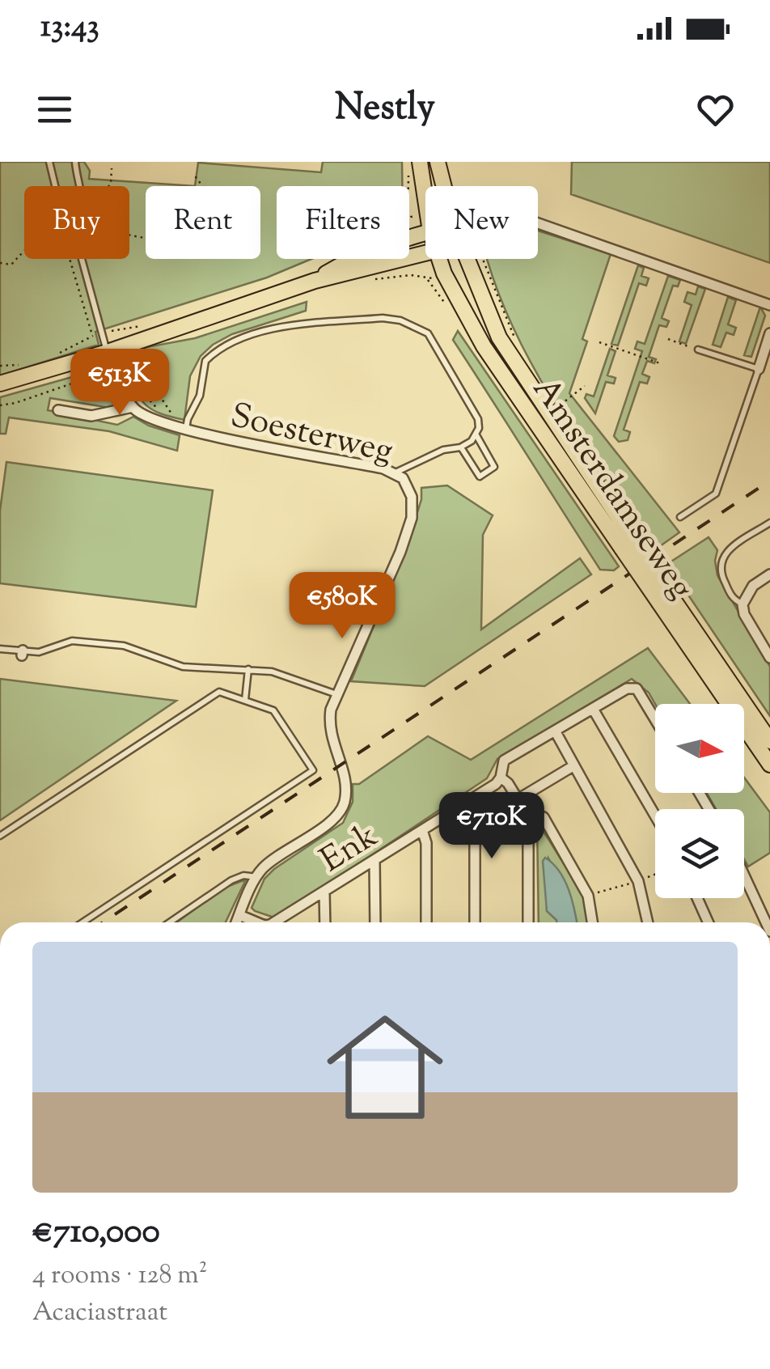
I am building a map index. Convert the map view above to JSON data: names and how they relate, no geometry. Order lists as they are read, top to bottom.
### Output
{
  "streets": {
    "main road": ["Amsterdamseweg"],
    "street": ["Soesterweg", "Enk"]
  },
  "crossings": [
    ["Soesterweg", "Enk"]
  ],
  "north": "right",
  "page": {
    "status": "13:43",
    "header": "Nestly",
    "chip": [
      "Buy",
      "Rent",
      "Filters",
      "New"
    ],
    "price": ["€513K", "€580K", "€710K"],
    "list": [
      {
        "name": "€710,000",
        "note": "4 rooms · 128 m² · Acaciastraat"
      }
    ]
  }
}
